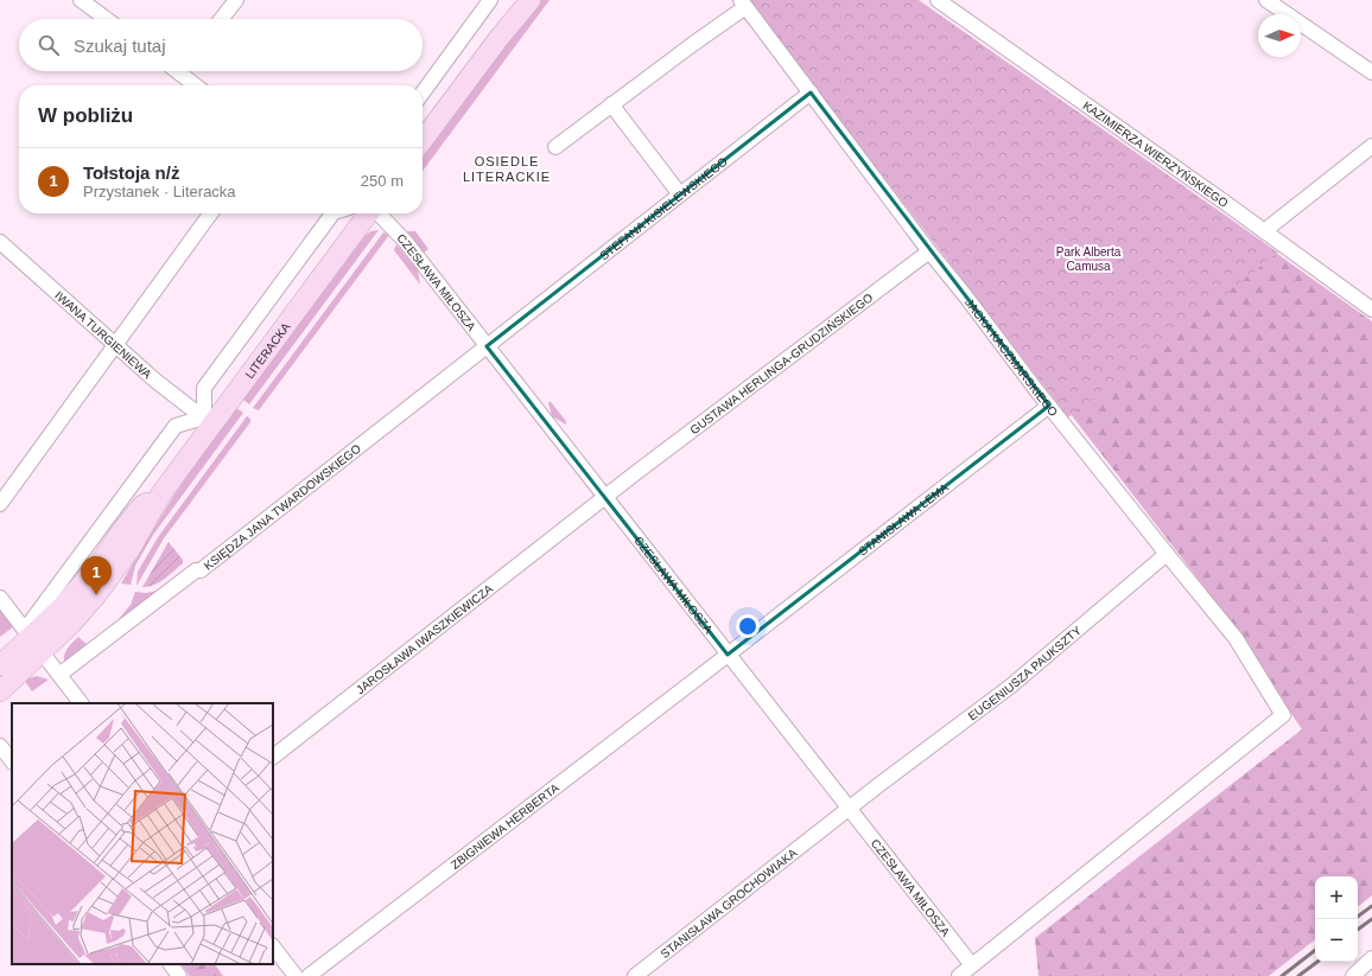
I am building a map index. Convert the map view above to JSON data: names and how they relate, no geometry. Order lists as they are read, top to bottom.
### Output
{
  "streets": {
    "street": [
      "KAZIMIERZA WIERZYŃSKIEGO",
      "STEFANA KISIELEWSKIEGO",
      "CZESŁAWA MIŁOSZA",
      "IWANA TURGIENIEWA",
      "LITERACKA",
      "JACKA KACZMARSKIEGO",
      "GUSTAWA HERLINGA-GRUDZIŃSKIEGO",
      "KSIĘDZA JANA TWARDOWSKIEGO",
      "STANISŁAWA LEMA",
      "JAROSŁAWA IWASZKIEWICZA",
      "EUGENIUSZA PAUKSZTY",
      "ZBIGNIEWA HERBERTA",
      "STANISŁAWA GROCHOWIAKA"
    ]
  },
  "crossings": [
    ["STEFANA KISIELEWSKIEGO", "CZESŁAWA MIŁOSZA"],
    ["STEFANA KISIELEWSKIEGO", "JACKA KACZMARSKIEGO"],
    ["STEFANA KISIELEWSKIEGO", "KSIĘDZA JANA TWARDOWSKIEGO"],
    ["CZESŁAWA MIŁOSZA", "JACKA KACZMARSKIEGO"],
    ["CZESŁAWA MIŁOSZA", "GUSTAWA HERLINGA-GRUDZIŃSKIEGO"],
    ["CZESŁAWA MIŁOSZA", "KSIĘDZA JANA TWARDOWSKIEGO"],
    ["CZESŁAWA MIŁOSZA", "STANISŁAWA LEMA"],
    ["CZESŁAWA MIŁOSZA", "JAROSŁAWA IWASZKIEWICZA"],
    ["CZESŁAWA MIŁOSZA", "EUGENIUSZA PAUKSZTY"],
    ["CZESŁAWA MIŁOSZA", "ZBIGNIEWA HERBERTA"],
    ["CZESŁAWA MIŁOSZA", "STANISŁAWA GROCHOWIAKA"],
    ["IWANA TURGIENIEWA", "LITERACKA"],
    ["JACKA KACZMARSKIEGO", "GUSTAWA HERLINGA-GRUDZIŃSKIEGO"],
    ["JACKA KACZMARSKIEGO", "STANISŁAWA LEMA"],
    ["JACKA KACZMARSKIEGO", "EUGENIUSZA PAUKSZTY"],
    ["GUSTAWA HERLINGA-GRUDZIŃSKIEGO", "JAROSŁAWA IWASZKIEWICZA"],
    ["STANISŁAWA LEMA", "ZBIGNIEWA HERBERTA"],
    ["EUGENIUSZA PAUKSZTY", "STANISŁAWA GROCHOWIAKA"]
  ],
  "districts": ["OSIEDLE LITERACKIE"],
  "parks": ["Park Alberta Camusa"],
  "north": "right",
  "page": {
    "search": "Szukaj tutaj",
    "heading": "W pobliżu",
    "list": [
      {
        "mark": "1",
        "name": "Tołstoja n/ż",
        "note": "Przystanek · Literacka",
        "value": "250 m"
      }
    ],
    "pins": "1",
    "map_buttons": ["+", "−"]
  }
}
